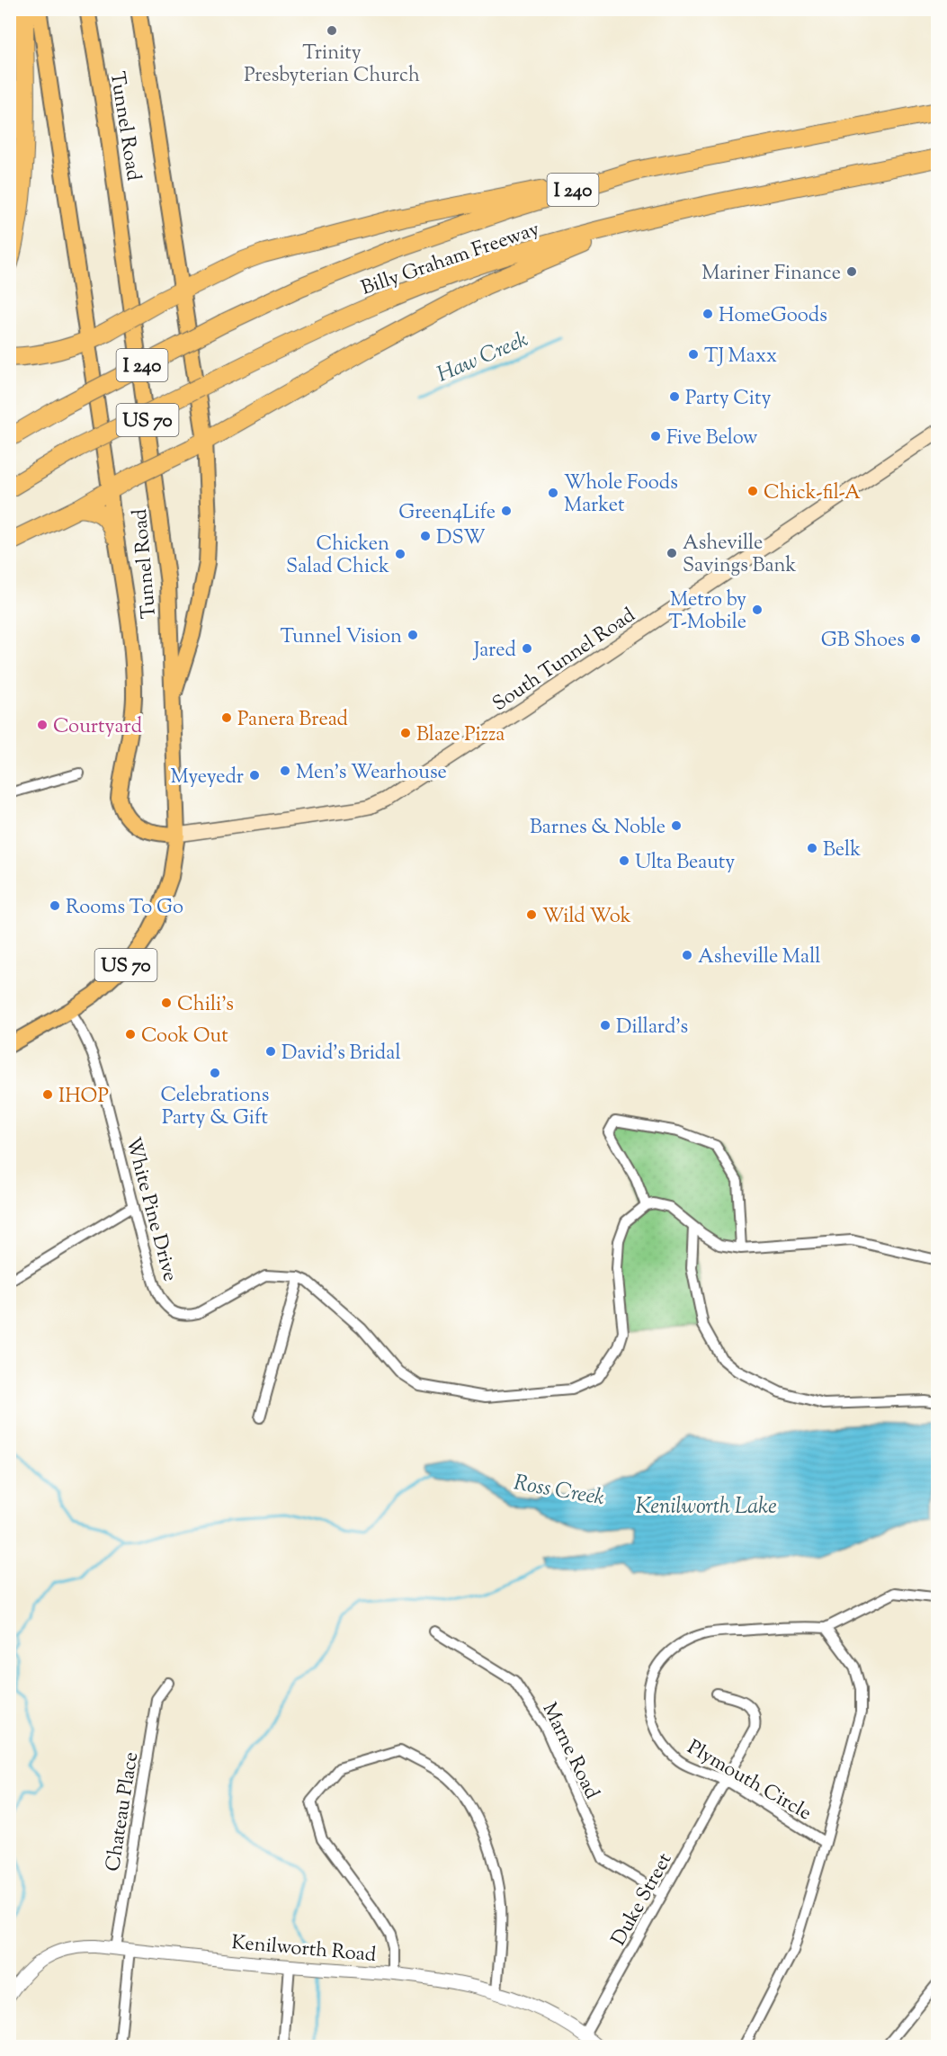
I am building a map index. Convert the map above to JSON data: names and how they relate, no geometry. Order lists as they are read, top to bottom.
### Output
{
  "streets": {
    "highway": ["I 240", "Billy Graham Freeway"],
    "main road": ["Tunnel Road", "US 70", "South Tunnel Road"],
    "street": [
      "White Pine Drive",
      "Marne Road",
      "Plymouth Circle",
      "Chateau Place",
      "Duke Street",
      "Kenilworth Road"
    ]
  },
  "crossings": [
    ["Tunnel Road", "South Tunnel Road"],
    ["Tunnel Road", "White Pine Drive"],
    ["Marne Road", "Duke Street"],
    ["Plymouth Circle", "Duke Street"],
    ["Chateau Place", "Kenilworth Road"],
    ["Duke Street", "Kenilworth Road"]
  ],
  "water": ["Haw Creek", "Ross Creek", "Kenilworth Lake"],
  "places": [
    "Trinity Presbyterian Church",
    "Mariner Finance",
    "HomeGoods",
    "TJ Maxx",
    "Party City",
    "Five Below",
    "Chick-fil-A",
    "Whole Foods Market",
    "Green4Life",
    "DSW",
    "Asheville Savings Bank",
    "Chicken Salad Chick",
    "Metro by T-Mobile",
    "Tunnel Vision",
    "GB Shoes",
    "Jared",
    "Panera Bread",
    "Courtyard",
    "Blaze Pizza",
    "Men's Wearhouse",
    "Myeyedr",
    "Barnes & Noble",
    "Belk",
    "Ulta Beauty",
    "Rooms To Go",
    "Wild Wok",
    "Asheville Mall",
    "Chili's",
    "Dillard's",
    "Cook Out",
    "David's Bridal",
    "Celebrations Party & Gift",
    "IHOP"
  ]
}
